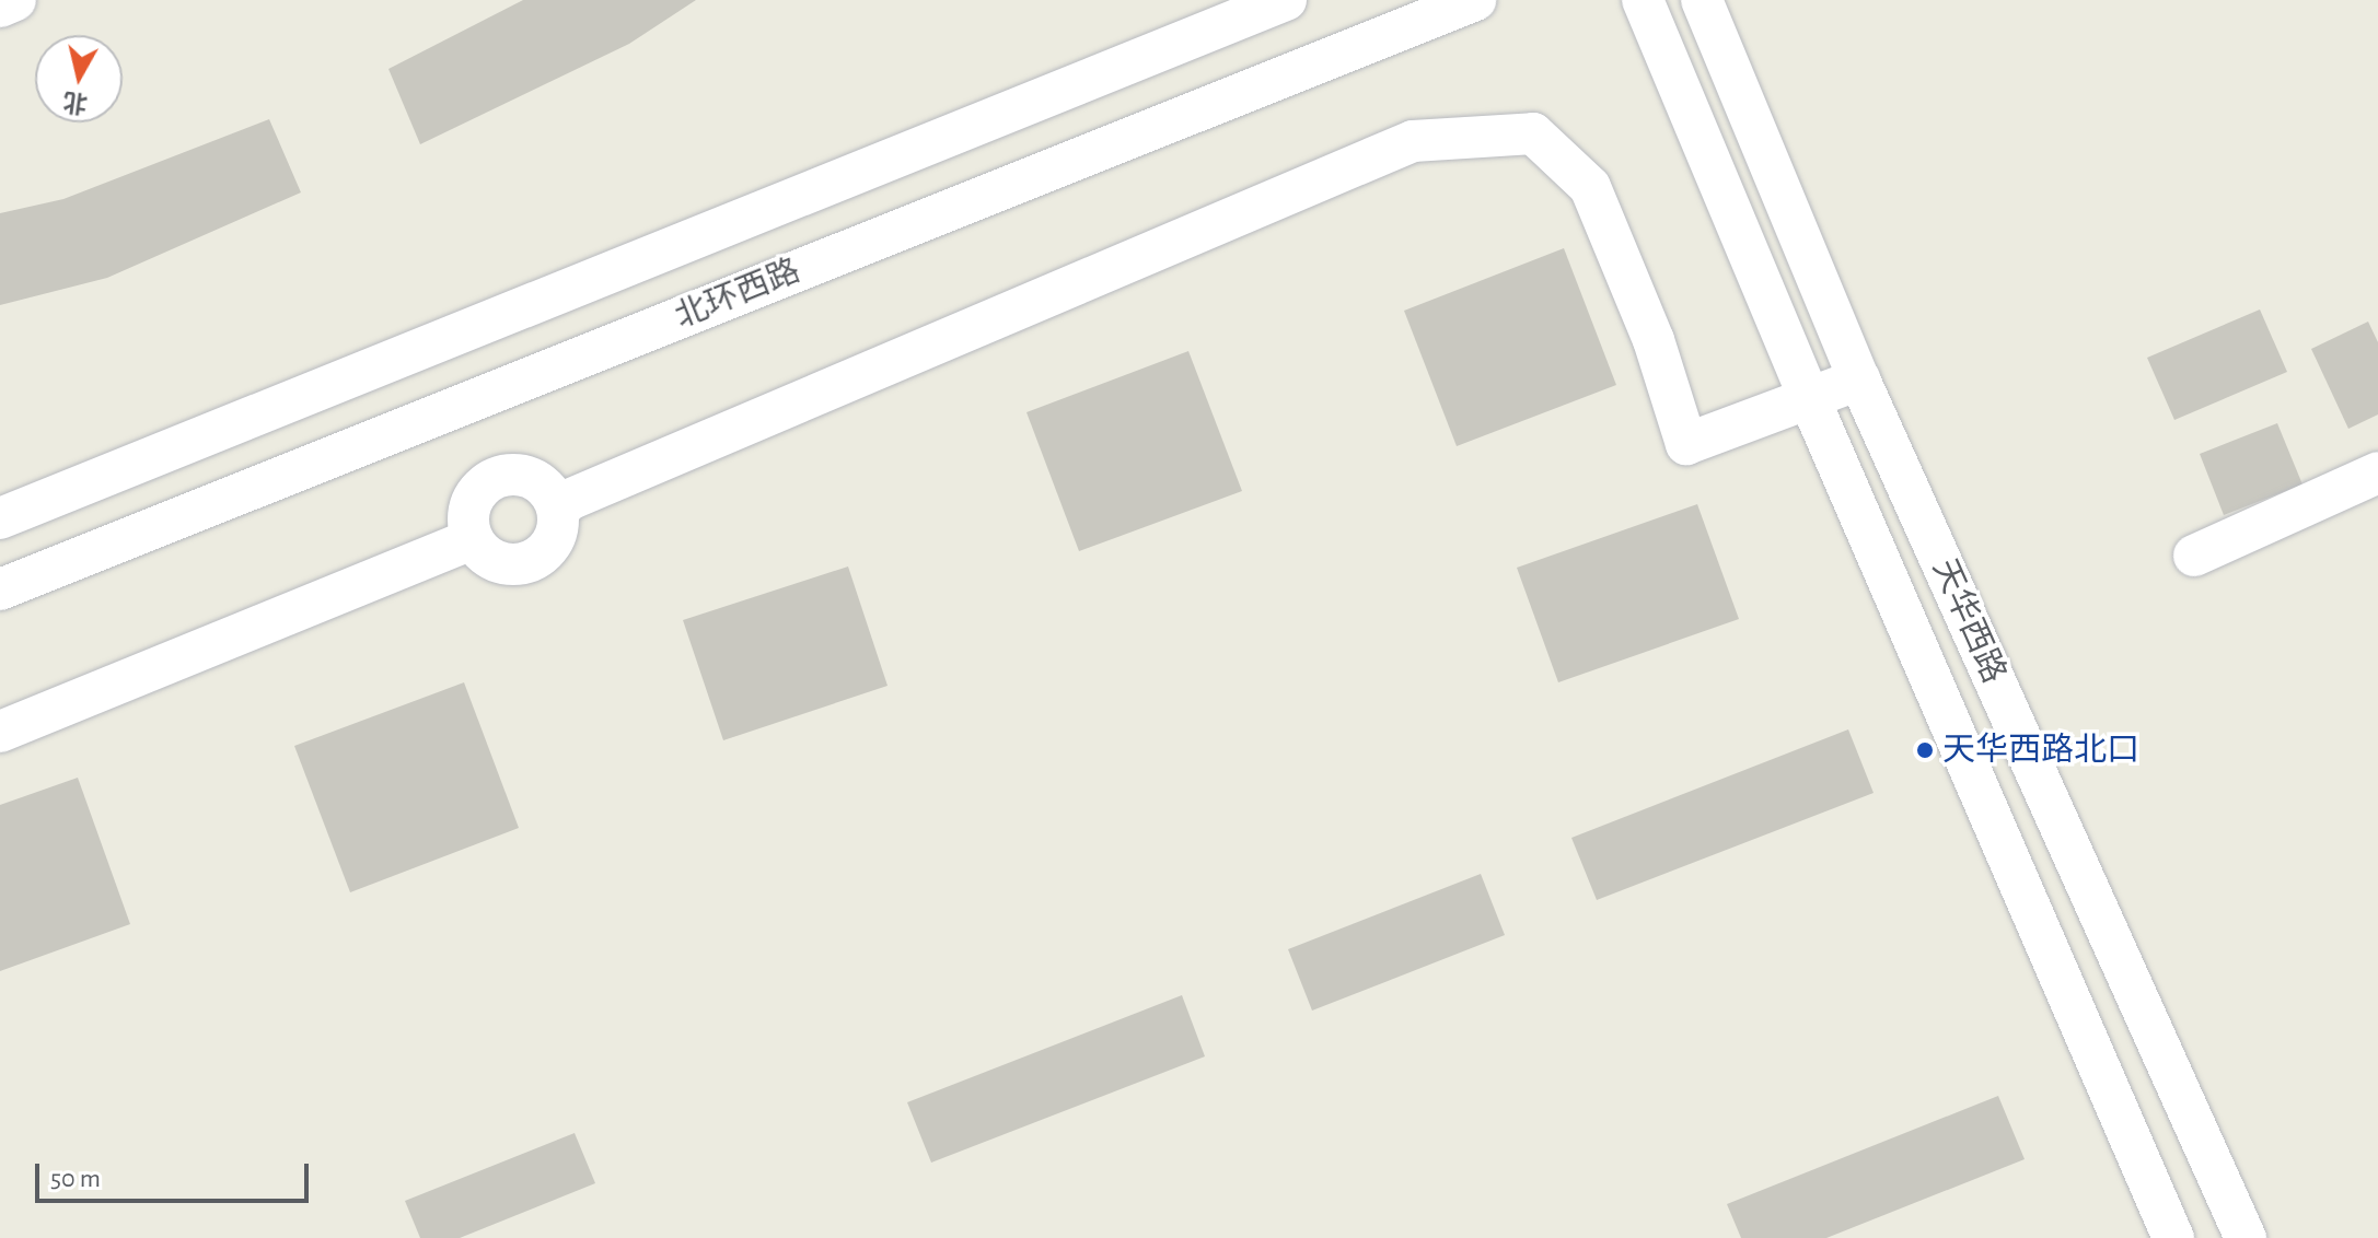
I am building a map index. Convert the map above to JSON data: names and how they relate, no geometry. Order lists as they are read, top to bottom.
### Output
{
  "streets": {
    "street": ["北环西路", "天华西路"]
  },
  "places": ["天华西路北口"],
  "scale_bar": "50 m",
  "north": "bottom"
}
